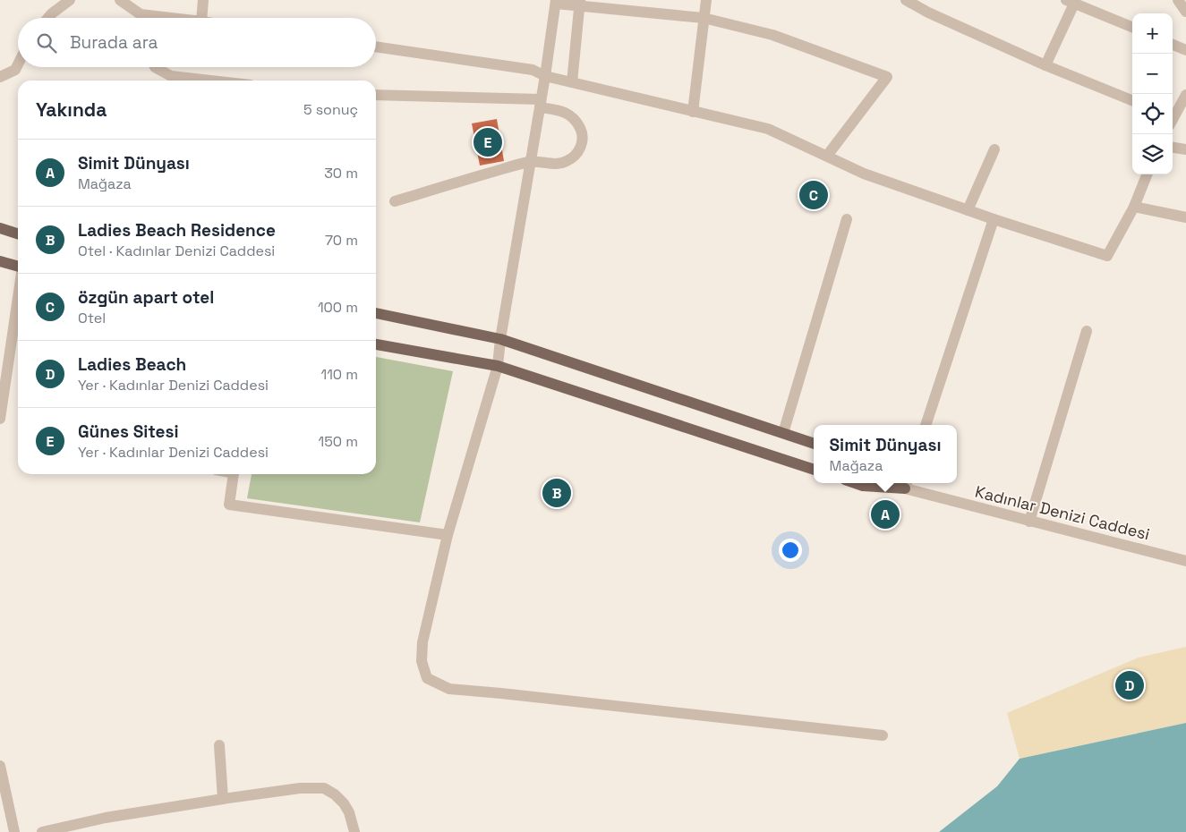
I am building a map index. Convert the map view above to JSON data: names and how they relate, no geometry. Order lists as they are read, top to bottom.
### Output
{
  "streets": {
    "street": ["Kadınlar Denizi Caddesi"]
  },
  "page": {
    "map_buttons": ["+", "−"],
    "search": "Burada ara",
    "heading": ["Yakında", "5 sonuç"],
    "pins": [
      "E",
      "C",
      "B",
      "A",
      "D"
    ],
    "list": [
      {
        "mark": "A",
        "name": "Simit Dünyası",
        "note": "Mağaza",
        "value": "30 m"
      },
      {
        "mark": "B",
        "name": "Ladies Beach Residence",
        "note": "Otel · Kadınlar Denizi Caddesi",
        "value": "70 m"
      },
      {
        "mark": "C",
        "name": "özgün apart otel",
        "note": "Otel",
        "value": "100 m"
      },
      {
        "mark": "D",
        "name": "Ladies Beach",
        "note": "Yer · Kadınlar Denizi Caddesi",
        "value": "110 m"
      },
      {
        "mark": "E",
        "name": "Günes Sitesi",
        "note": "Yer · Kadınlar Denizi Caddesi",
        "value": "150 m"
      }
    ],
    "popup": ["Simit Dünyası", "Mağaza"]
  }
}
